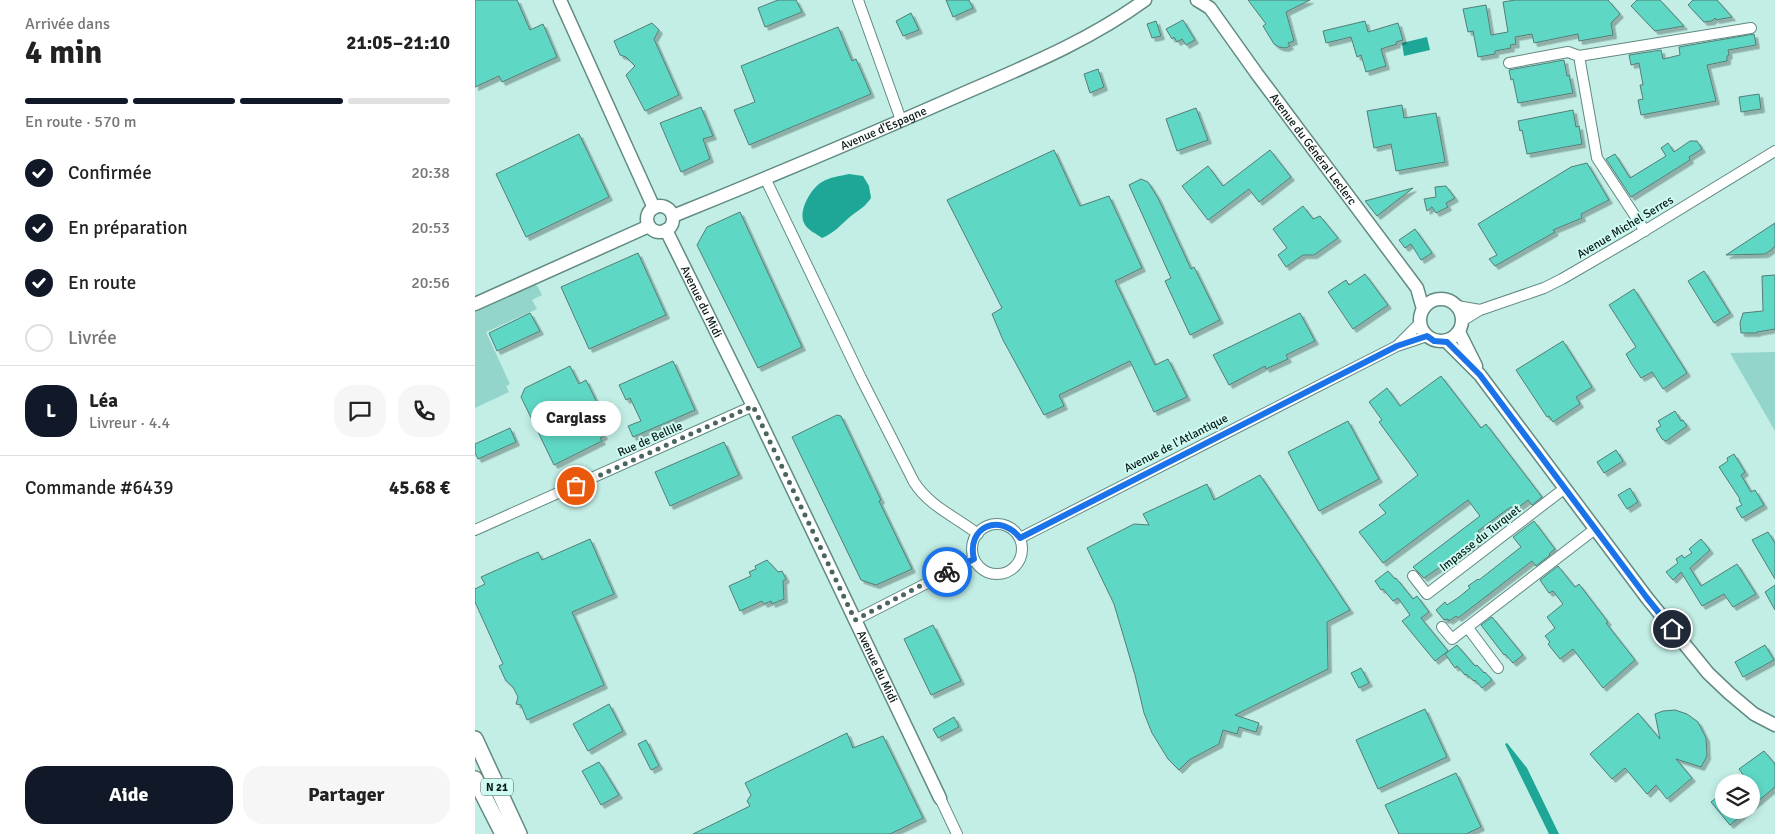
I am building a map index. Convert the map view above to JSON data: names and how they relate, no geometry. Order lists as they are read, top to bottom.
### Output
{
  "streets": {
    "main road": ["N 21"],
    "street": [
      "Avenue d'Espagne",
      "Avenue du Général Leclerc",
      "Avenue Michel Serres",
      "Avenue du Midi",
      "Rue de Bellile",
      "Avenue de l'Atlantique",
      "Impasse du Turquet"
    ]
  },
  "crossings": [
    ["Avenue d'Espagne", "Avenue du Midi"],
    ["Avenue du Général Leclerc", "Avenue Michel Serres"],
    ["Avenue du Général Leclerc", "Avenue de l'Atlantique"],
    ["Avenue Michel Serres", "Avenue de l'Atlantique"],
    ["Avenue du Midi", "Rue de Bellile"]
  ],
  "places": ["Carglass"],
  "page": {
    "heading": ["4 min", "Arrivée dans", "21:05–21:10"],
    "panel": [
      "Léa",
      "Livreur · 4.4",
      "Commande #6439",
      "45.68 €"
    ],
    "bar": "En route · 570 m",
    "list": [
      ["Confirmée", "20:38"],
      ["En préparation", "20:53"],
      ["En route", "20:56"],
      "Livrée"
    ],
    "round": "L",
    "bubble": "Carglass",
    "buttons": ["Aide", "Partager"]
  }
}
